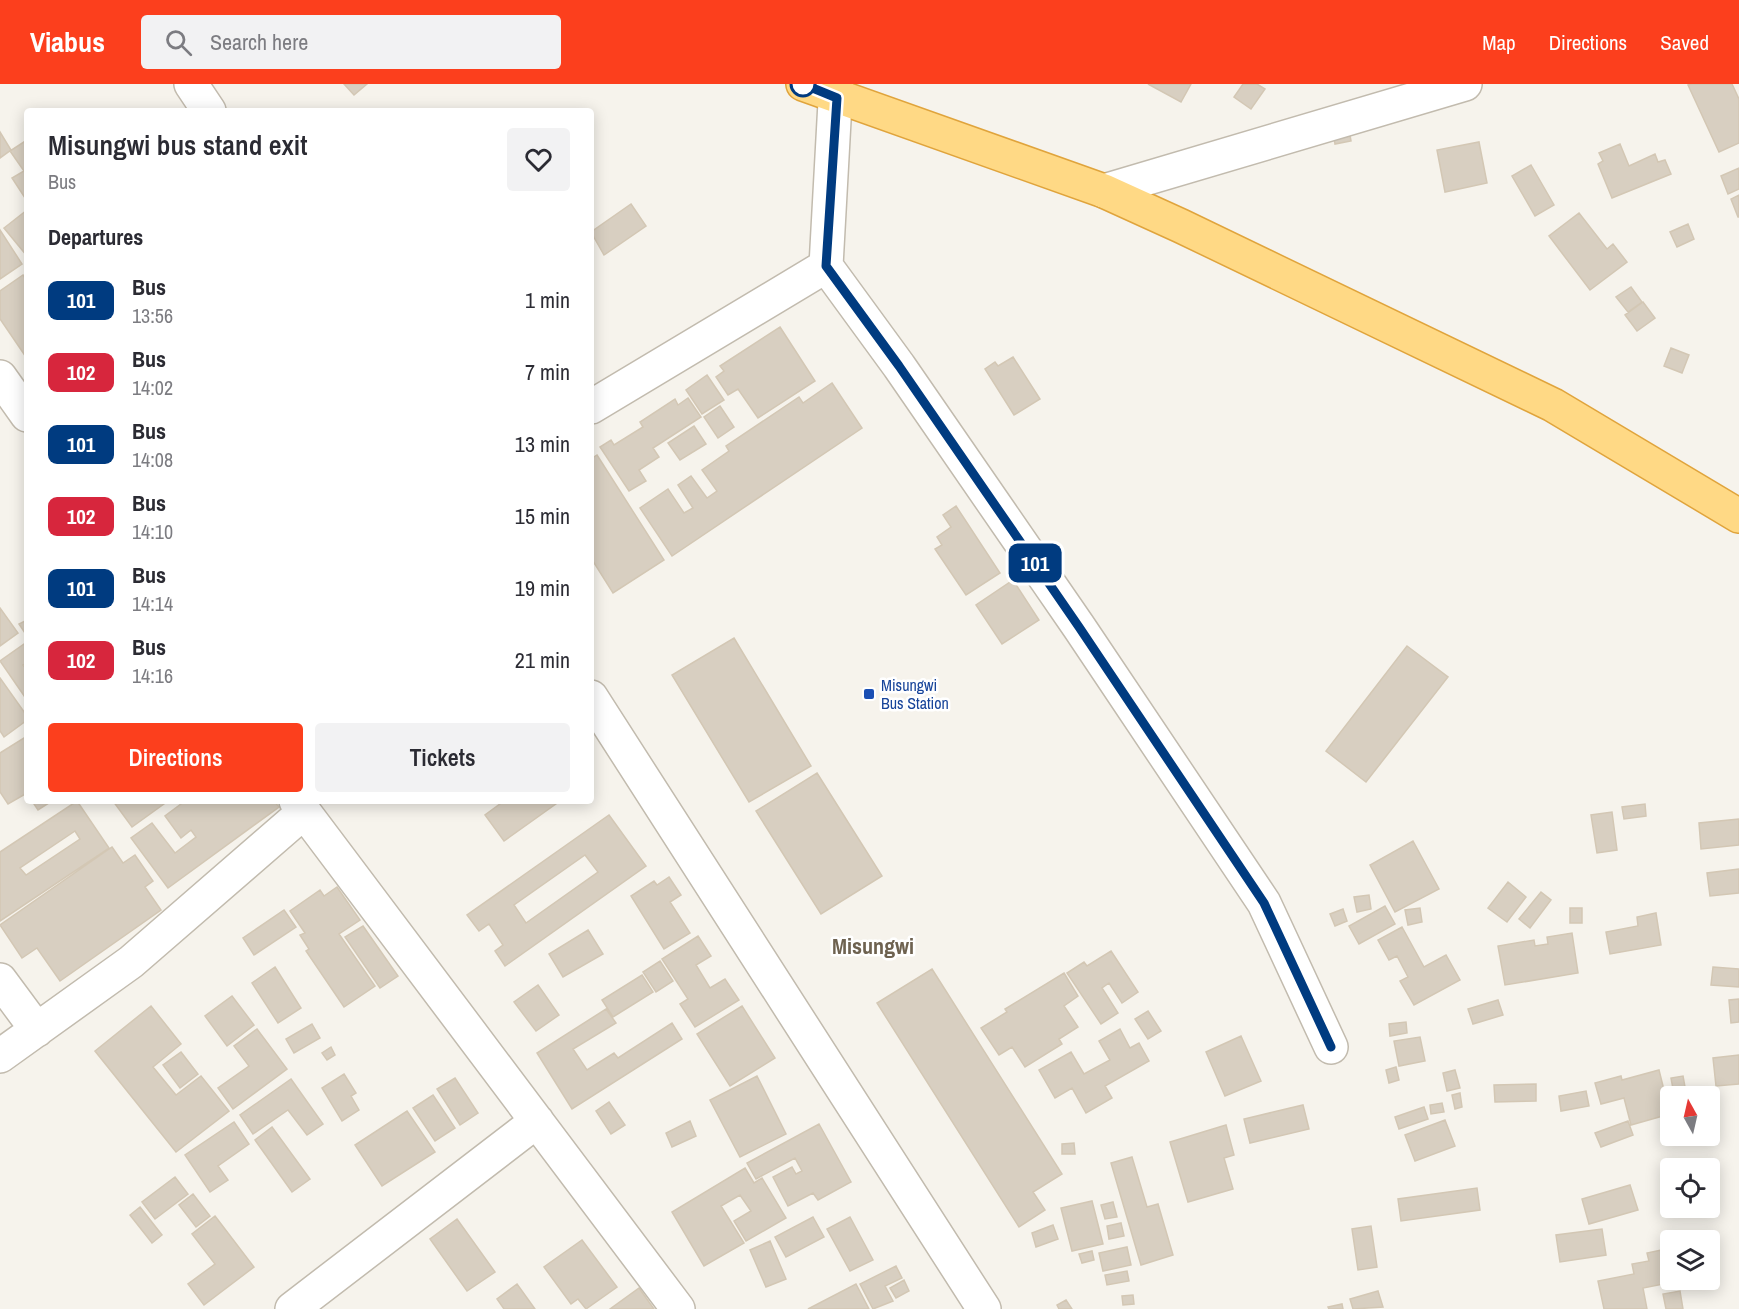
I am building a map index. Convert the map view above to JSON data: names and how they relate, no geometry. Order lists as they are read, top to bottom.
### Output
{
  "districts": ["Misungwi"],
  "places": {
    "transit": ["Misungwi Bus Station"]
  },
  "lines": ["bus line 101"],
  "north": "top",
  "page": {
    "header": "Viabus",
    "search": "Search here",
    "nav": ["Map", "Directions", "Saved"],
    "on_map": "101",
    "heading": [
      ["Misungwi bus stand exit", "Bus"],
      "Departures"
    ],
    "list": [
      {
        "mark": "101",
        "name": "Bus",
        "note": "13:56",
        "value": "1 min"
      },
      {
        "mark": "102",
        "name": "Bus",
        "note": "14:02",
        "value": "7 min"
      },
      {
        "mark": "101",
        "name": "Bus",
        "note": "14:08",
        "value": "13 min"
      },
      {
        "mark": "102",
        "name": "Bus",
        "note": "14:10",
        "value": "15 min"
      },
      {
        "mark": "101",
        "name": "Bus",
        "note": "14:14",
        "value": "19 min"
      },
      {
        "mark": "102",
        "name": "Bus",
        "note": "14:16",
        "value": "21 min"
      }
    ],
    "buttons": ["Directions", "Tickets"]
  }
}
